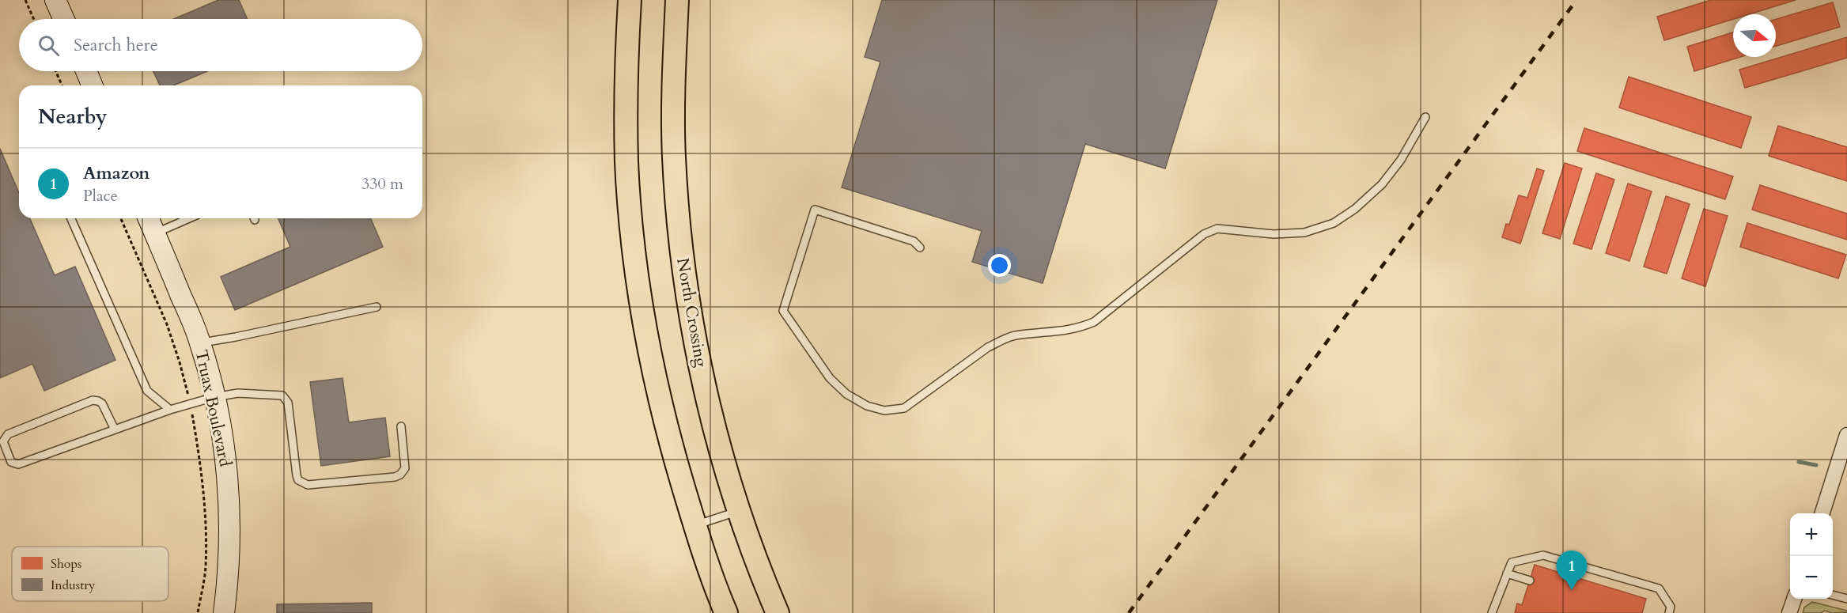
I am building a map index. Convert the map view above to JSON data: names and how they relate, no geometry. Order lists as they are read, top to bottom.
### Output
{
  "streets": {
    "main road": ["North Crossing", "Truax Boulevard"]
  },
  "legend": ["Shops", "Industry"],
  "north": "right",
  "page": {
    "search": "Search here",
    "heading": "Nearby",
    "list": [
      {
        "mark": "1",
        "name": "Amazon",
        "note": "Place",
        "value": "330 m"
      }
    ],
    "map_buttons": ["+", "−"],
    "pins": "1"
  }
}
